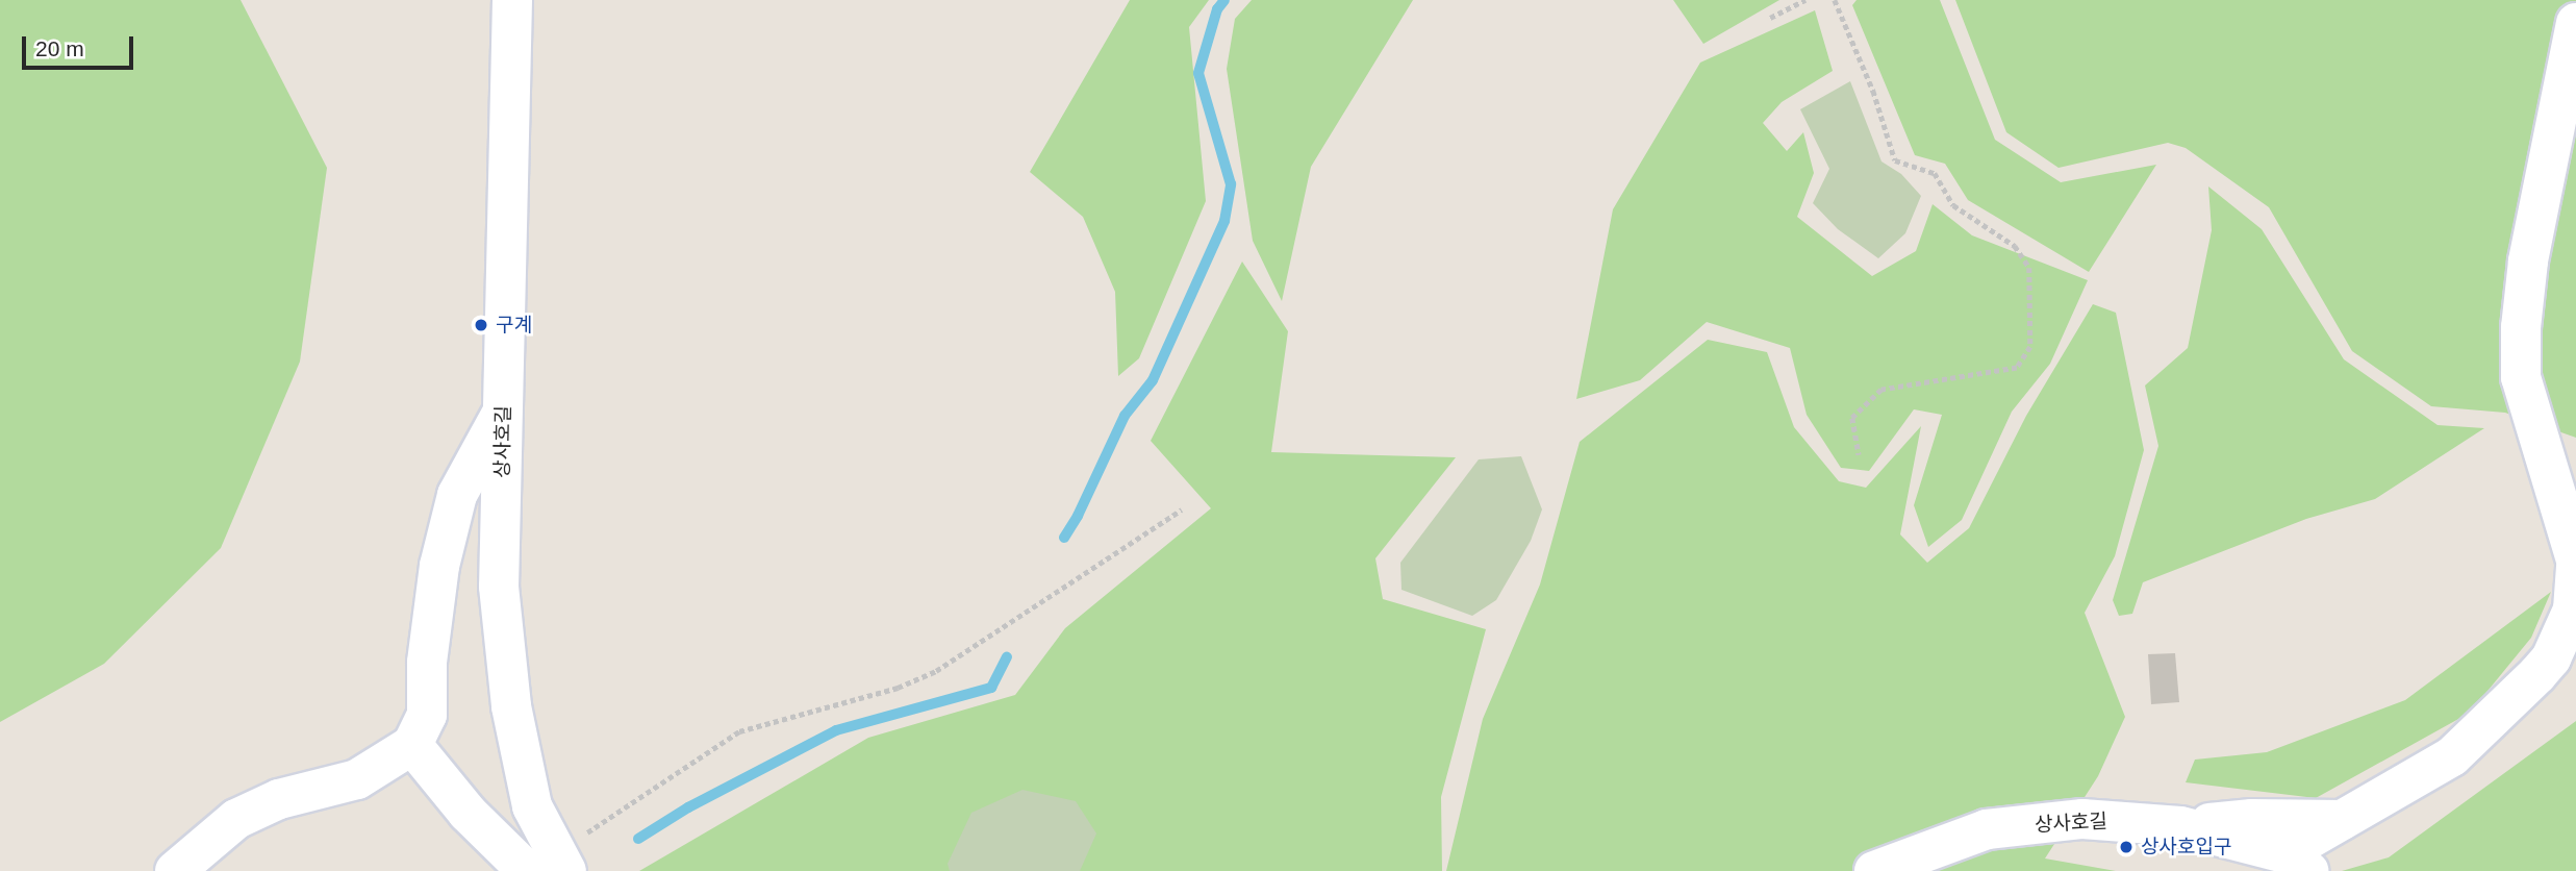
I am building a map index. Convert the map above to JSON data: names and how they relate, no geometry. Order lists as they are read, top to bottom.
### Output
{
  "streets": {
    "street": ["상사호길"]
  },
  "places": ["구계", "상사호입구"],
  "scale_bar": "20 m"
}
